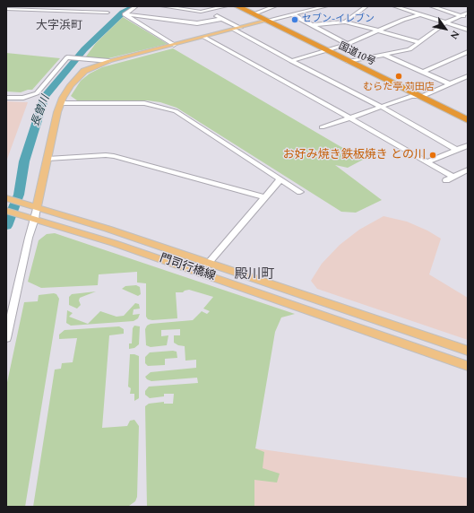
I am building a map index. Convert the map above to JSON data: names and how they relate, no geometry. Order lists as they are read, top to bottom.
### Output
{
  "streets": {
    "highway": ["国道10号"],
    "main road": ["門司行橋線"]
  },
  "districts": ["大字浜町", "殿川町"],
  "water": ["長曽川"],
  "places": ["セブン-イレブン", "むらた亭 苅田店", "お好み焼き鉄板焼き との川"],
  "north": "bottom right"
}
